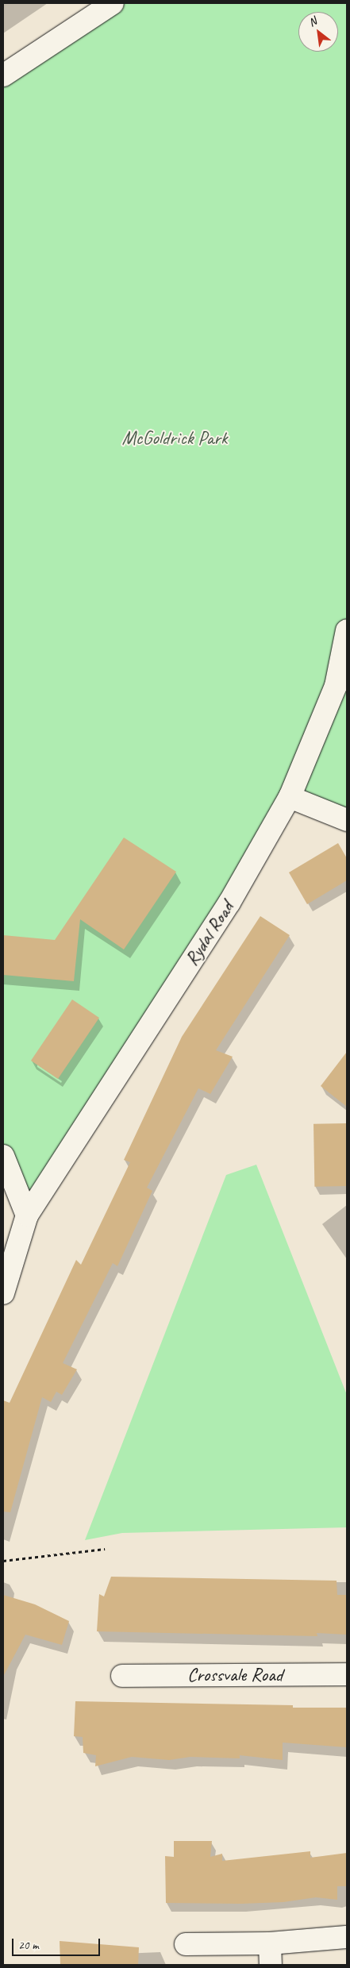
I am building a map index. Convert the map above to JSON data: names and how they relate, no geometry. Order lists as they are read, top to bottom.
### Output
{
  "streets": {
    "street": ["Rydal Road", "Crossvale Road"]
  },
  "parks": ["McGoldrick Park"],
  "scale_bar": "20 m",
  "north": "top left"
}
